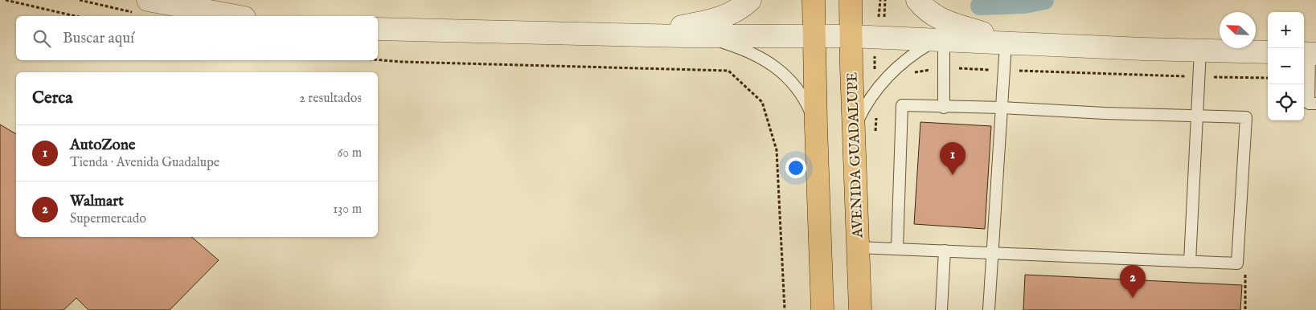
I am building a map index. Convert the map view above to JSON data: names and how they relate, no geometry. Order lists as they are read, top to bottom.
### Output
{
  "streets": {
    "main road": ["AVENIDA GUADALUPE"]
  },
  "north": "top left",
  "page": {
    "map_buttons": ["+", "−"],
    "search": "Buscar aquí",
    "heading": ["Cerca", "2 resultados"],
    "list": [
      {
        "mark": "1",
        "name": "AutoZone",
        "note": "Tienda · Avenida Guadalupe",
        "value": "60 m"
      },
      {
        "mark": "2",
        "name": "Walmart",
        "note": "Supermercado",
        "value": "130 m"
      }
    ],
    "pins": ["1", "2"]
  }
}
